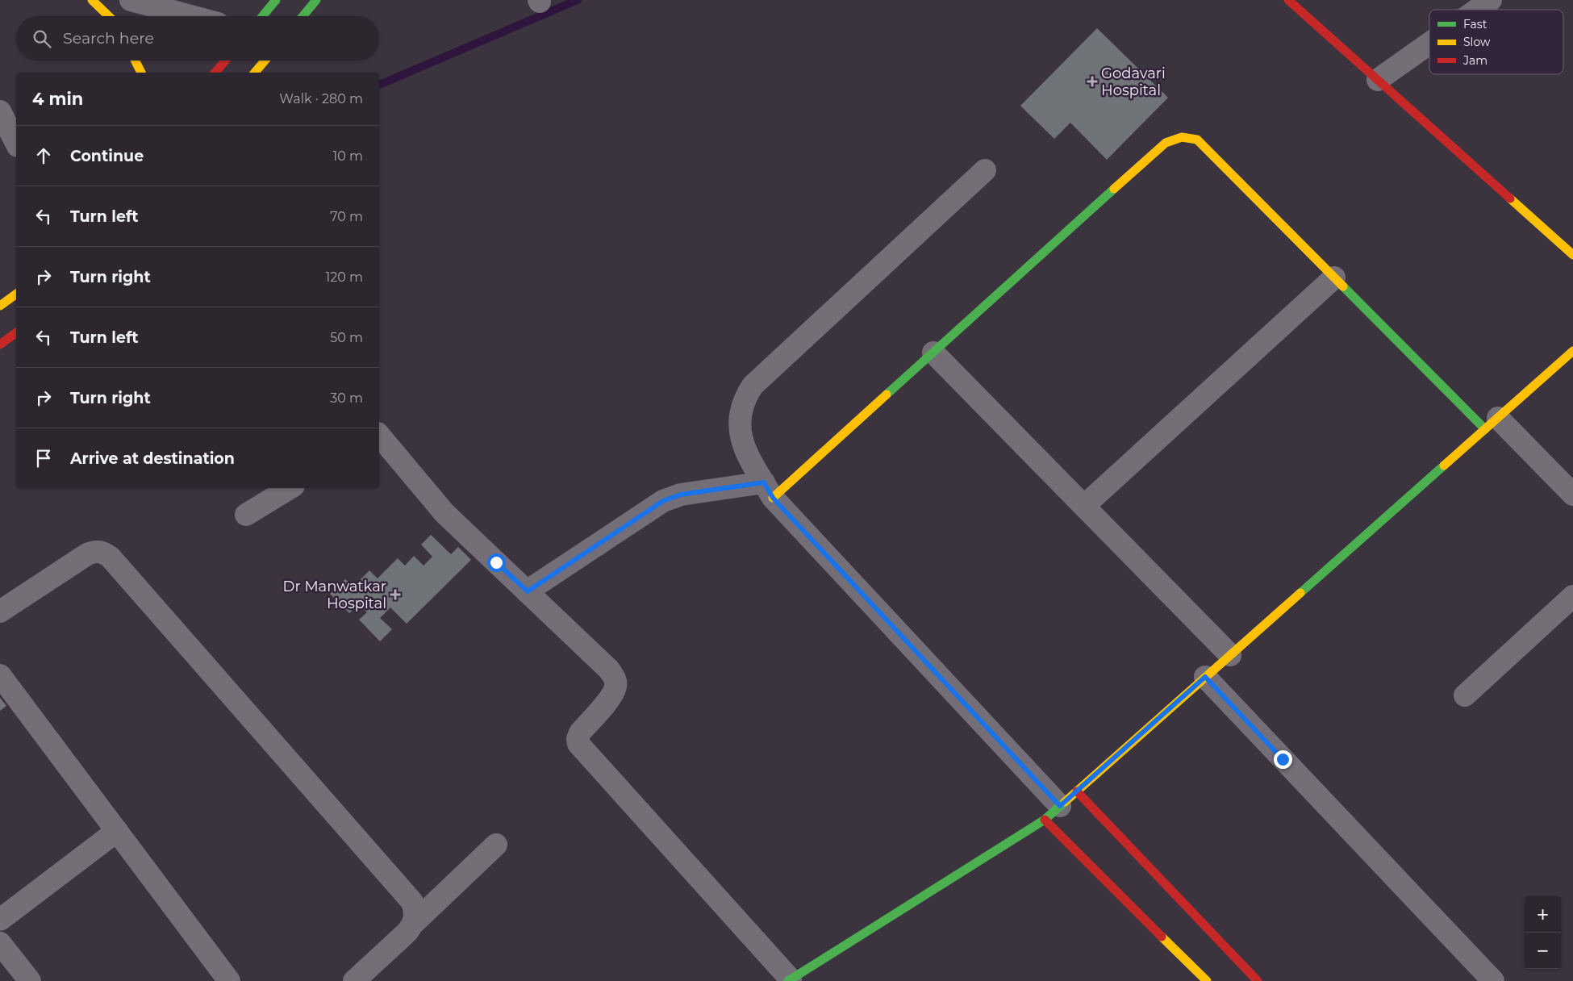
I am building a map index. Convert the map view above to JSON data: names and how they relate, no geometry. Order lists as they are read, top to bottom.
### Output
{
  "places": {
    "health": ["Godavari Hospital", "Dr Manwatkar Hospital"]
  },
  "legend": ["Fast", "Slow", "Jam"],
  "page": {
    "search": "Search here",
    "heading": ["4 min", "Walk · 280 m"],
    "list": [
      ["Continue", "10 m"],
      ["Turn left", "70 m"],
      ["Turn right", "120 m"],
      ["Turn left", "50 m"],
      ["Turn right", "30 m"],
      "Arrive at destination"
    ],
    "map_buttons": ["+", "−"]
  }
}
